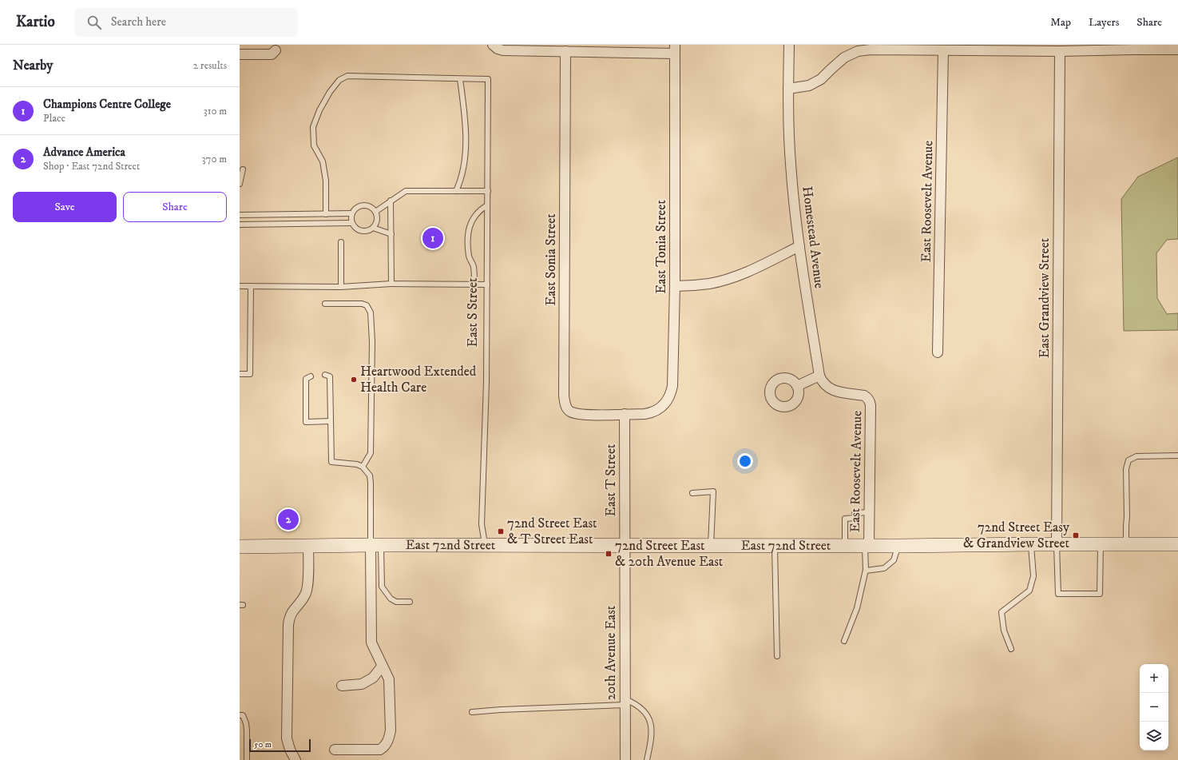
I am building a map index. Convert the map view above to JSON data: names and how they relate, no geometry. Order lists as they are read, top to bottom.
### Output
{
  "streets": {
    "main road": ["East 72nd Street"],
    "street": [
      "East Roosevelt Avenue",
      "Homestead Avenue",
      "East Tonia Street",
      "East Sonia Street",
      "East Grandview Street",
      "East T Street",
      "20th Avenue East"
    ],
    "lane": ["East S Street"]
  },
  "crossings": [
    ["East Roosevelt Avenue", "Homestead Avenue"],
    ["East Roosevelt Avenue", "East 72nd Street"],
    ["East Tonia Street", "East Sonia Street"],
    ["East Tonia Street", "East T Street"],
    ["East Sonia Street", "East T Street"],
    ["East Grandview Street", "East 72nd Street"],
    ["East S Street", "East 72nd Street"],
    ["East T Street", "East 72nd Street"],
    ["East T Street", "20th Avenue East"],
    ["East 72nd Street", "20th Avenue East"]
  ],
  "places": {
    "other": ["Heartwood Extended Health Care"],
    "transit": ["72nd Street East & T Street East", "72nd Street Easy & Grandview Street", "72nd Street East & 20th Avenue East"]
  },
  "scale_bar": "50 m",
  "page": {
    "header": "Kartio",
    "search": "Search here",
    "nav": ["Map", "Layers", "Share"],
    "heading": ["Nearby", "2 results"],
    "list": [
      {
        "mark": "1",
        "name": "Champions Centre College",
        "note": "Place",
        "value": "310 m"
      },
      {
        "mark": "2",
        "name": "Advance America",
        "note": "Shop · East 72nd Street",
        "value": "370 m"
      }
    ],
    "buttons": ["Save", "Share"],
    "pins": ["1", "2"],
    "map_buttons": ["+", "−"],
    "scale": "50 m"
  }
}
